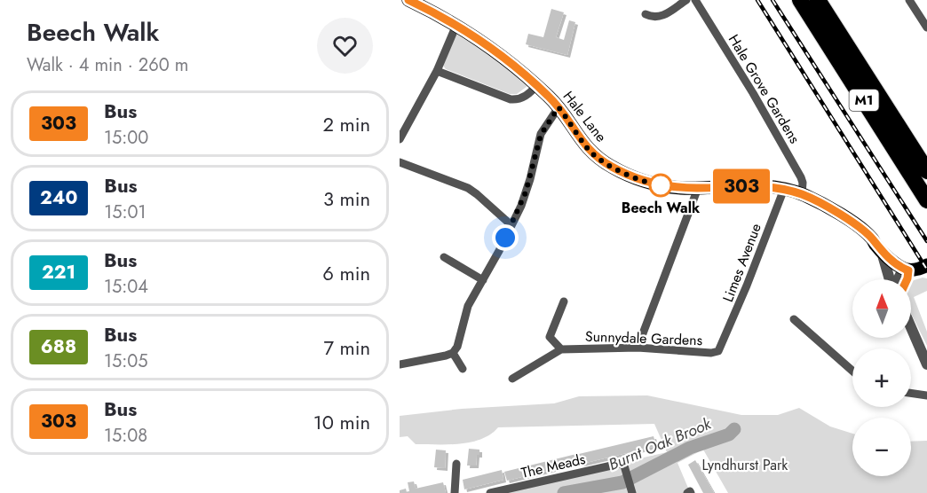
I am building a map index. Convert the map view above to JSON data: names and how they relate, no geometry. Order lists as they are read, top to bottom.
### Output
{
  "streets": {
    "highway": ["M1"],
    "main road": ["Hale Lane"],
    "street": [
      "Hale Grove Gardens",
      "Limes Avenue",
      "Sunnydale Gardens",
      "The Meads"
    ]
  },
  "crossings": [
    ["Hale Grove Gardens", "Hale Lane"],
    ["Hale Lane", "Limes Avenue"],
    ["Limes Avenue", "Sunnydale Gardens"]
  ],
  "water": ["Burnt Oak Brook"],
  "parks": ["Lyndhurst Park"],
  "places": ["Beech Walk"],
  "lines": ["bus line 303"],
  "north": "top",
  "page": {
    "heading": ["Beech Walk", "Walk · 4 min · 260 m"],
    "on_map": "303",
    "list": [
      {
        "mark": "303",
        "name": "Bus",
        "note": "15:00",
        "value": "2 min"
      },
      {
        "mark": "240",
        "name": "Bus",
        "note": "15:01",
        "value": "3 min"
      },
      {
        "mark": "221",
        "name": "Bus",
        "note": "15:04",
        "value": "6 min"
      },
      {
        "mark": "688",
        "name": "Bus",
        "note": "15:05",
        "value": "7 min"
      },
      {
        "mark": "303",
        "name": "Bus",
        "note": "15:08",
        "value": "10 min"
      }
    ],
    "map_buttons": ["+", "−"]
  }
}
